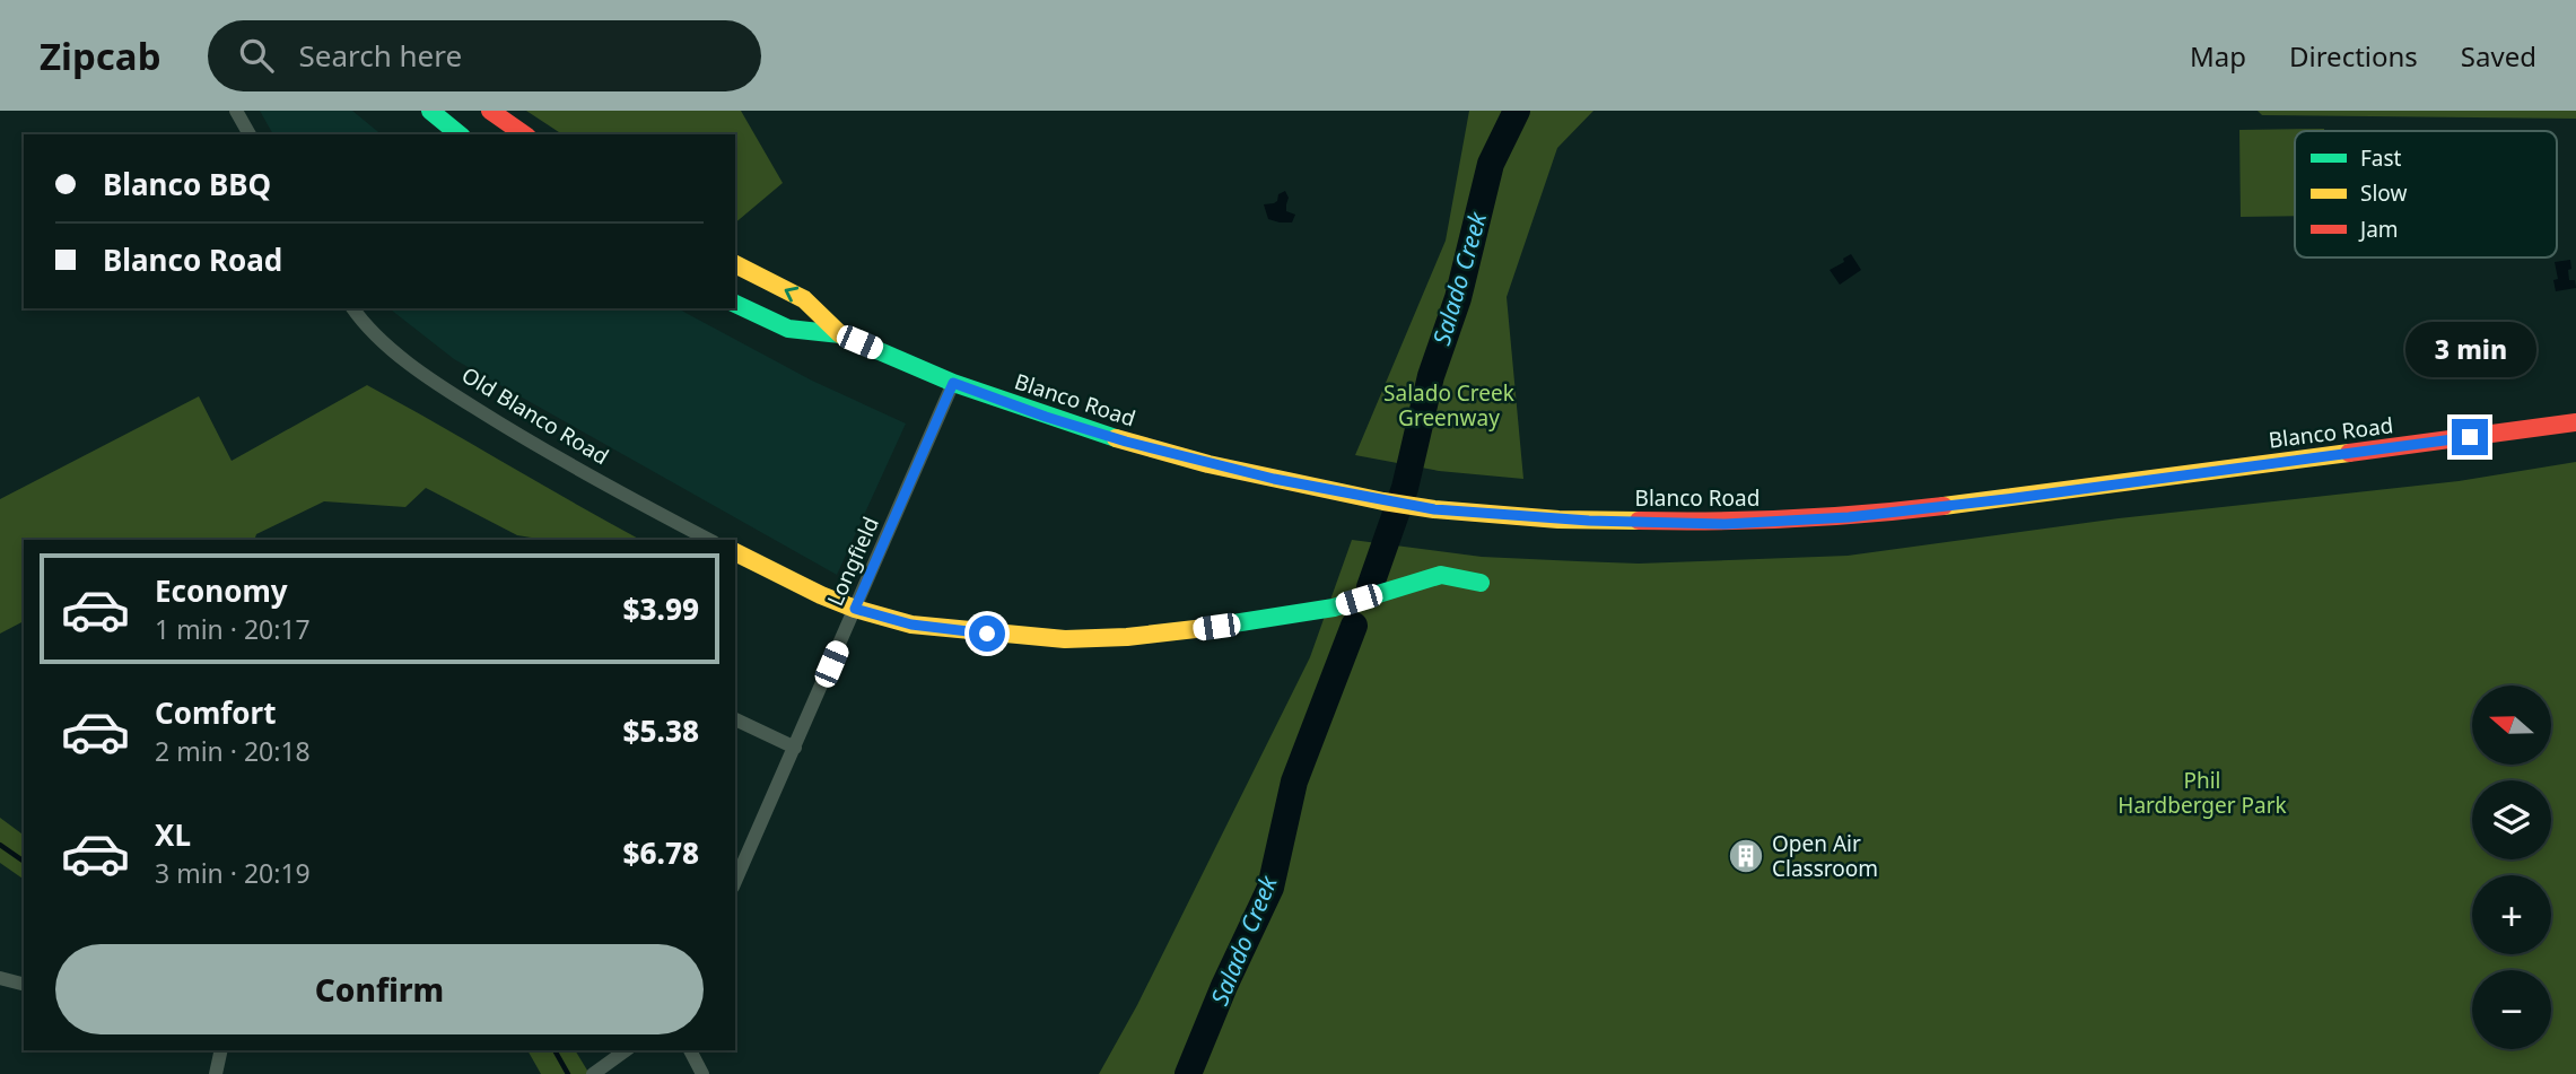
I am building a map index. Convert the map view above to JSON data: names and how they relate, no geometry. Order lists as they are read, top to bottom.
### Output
{
  "streets": {
    "main road": ["Blanco Road"],
    "street": ["Old Blanco Road", "Longfield"]
  },
  "crossings": [
    ["Blanco Road", "Longfield"]
  ],
  "water": ["Salado Creek"],
  "parks": ["Salado Creek Greenway", "Phil Hardberger Park"],
  "places": {
    "building": ["Open Air Classroom"]
  },
  "legend": ["Fast", "Slow", "Jam"],
  "north": "left",
  "page": {
    "header": "Zipcab",
    "search": "Search here",
    "nav": ["Map", "Directions", "Saved"],
    "banner": ["Blanco BBQ", "Blanco Road"],
    "bubble": "3 min",
    "list": [
      {
        "name": "Economy",
        "note": "1 min · 20:17",
        "value": "$3.99"
      },
      {
        "name": "Comfort",
        "note": "2 min · 20:18",
        "value": "$5.38"
      },
      {
        "name": "XL",
        "note": "3 min · 20:19",
        "value": "$6.78"
      }
    ],
    "map_buttons": ["+", "−"],
    "buttons": "Confirm"
  }
}
